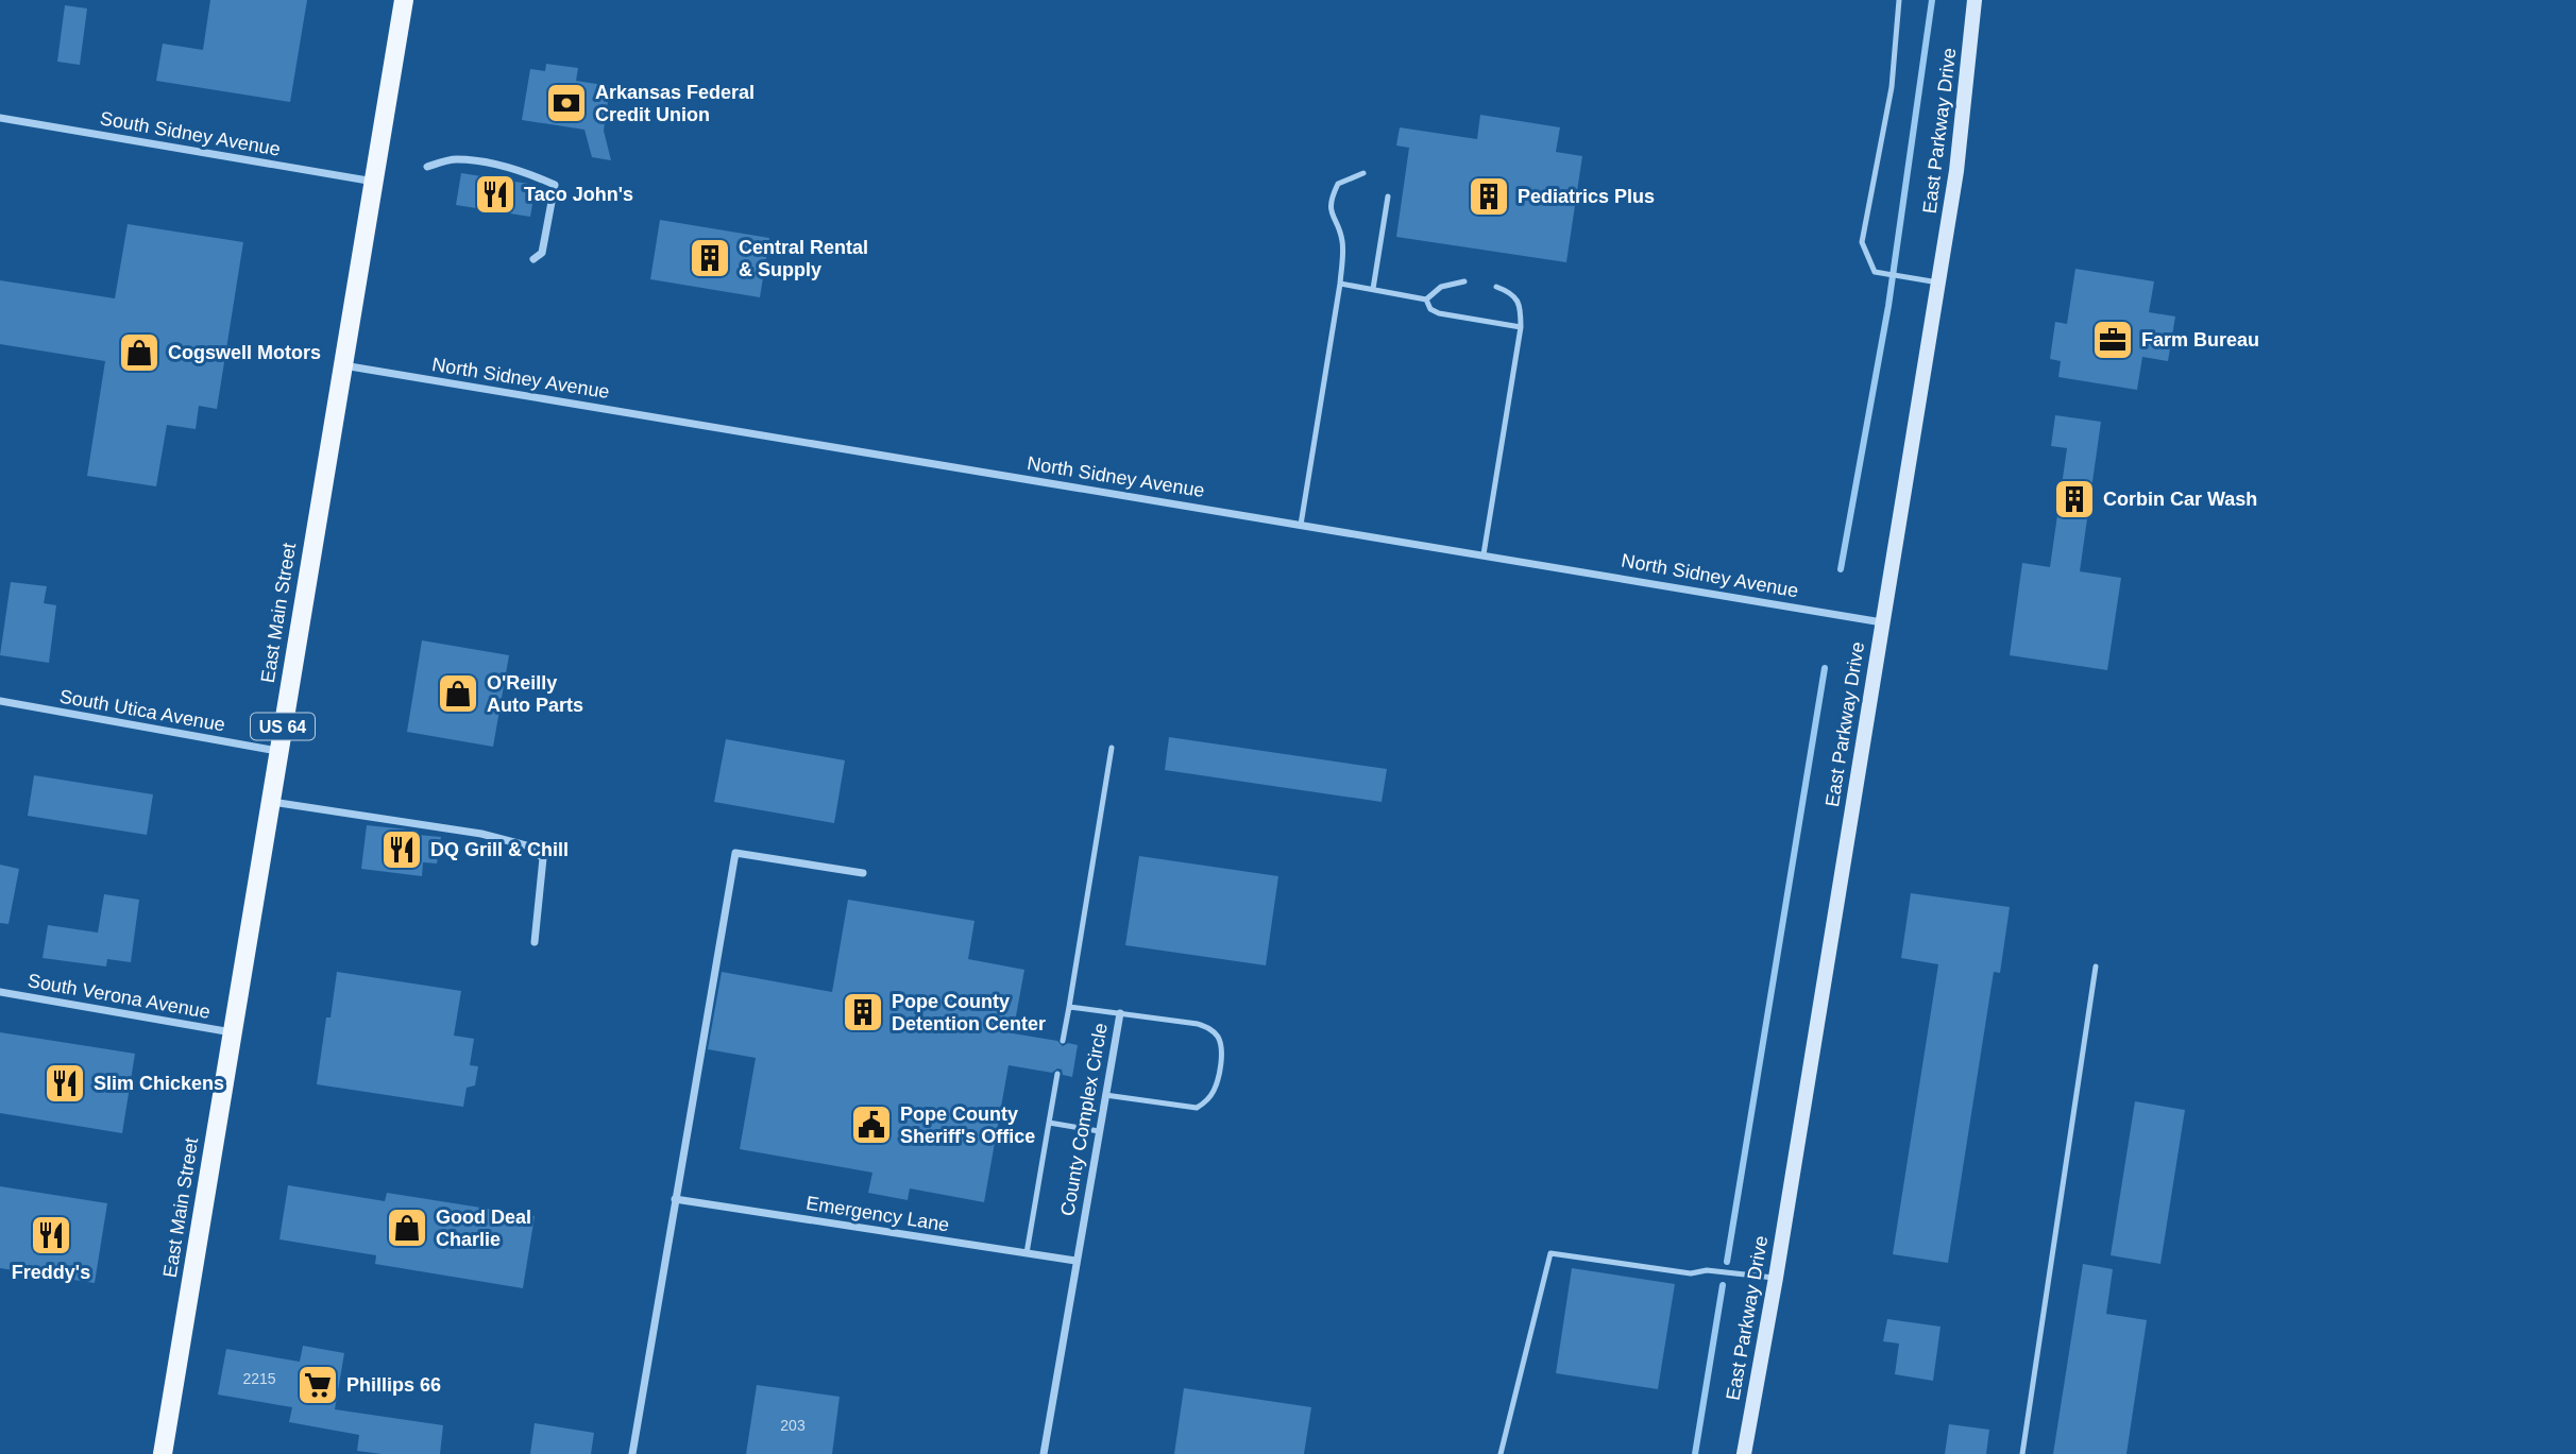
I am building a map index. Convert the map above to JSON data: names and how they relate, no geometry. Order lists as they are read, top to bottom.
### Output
{
  "streets": {
    "main road": ["East Parkway Drive", "East Main Street", "US 64"],
    "street": [
      "South Sidney Avenue",
      "North Sidney Avenue",
      "South Utica Avenue",
      "South Verona Avenue",
      "County Complex Circle",
      "Emergency Lane"
    ]
  },
  "crossings": [
    ["East Parkway Drive", "North Sidney Avenue"],
    ["South Sidney Avenue", "East Main Street"],
    ["North Sidney Avenue", "East Main Street"],
    ["East Main Street", "South Utica Avenue"],
    ["East Main Street", "South Verona Avenue"],
    ["County Complex Circle", "Emergency Lane"]
  ],
  "places": {
    "bank": ["Arkansas Federal Credit Union"],
    "restaurant": [
      "Taco John's",
      "DQ Grill & Chill",
      "Slim Chickens",
      "Freddy's"
    ],
    "building": [
      "Pediatrics Plus",
      "Central Rental & Supply",
      "Corbin Car Wash",
      "Pope County Detention Center"
    ],
    "office": ["Farm Bureau"],
    "shop": ["Cogswell Motors", "O'Reilly Auto Parts", "Good Deal Charlie"],
    "public building": ["Pope County Sheriff's Office"],
    "supermarket": ["Phillips 66"]
  },
  "house_numbers": ["2215", "203"]
}
